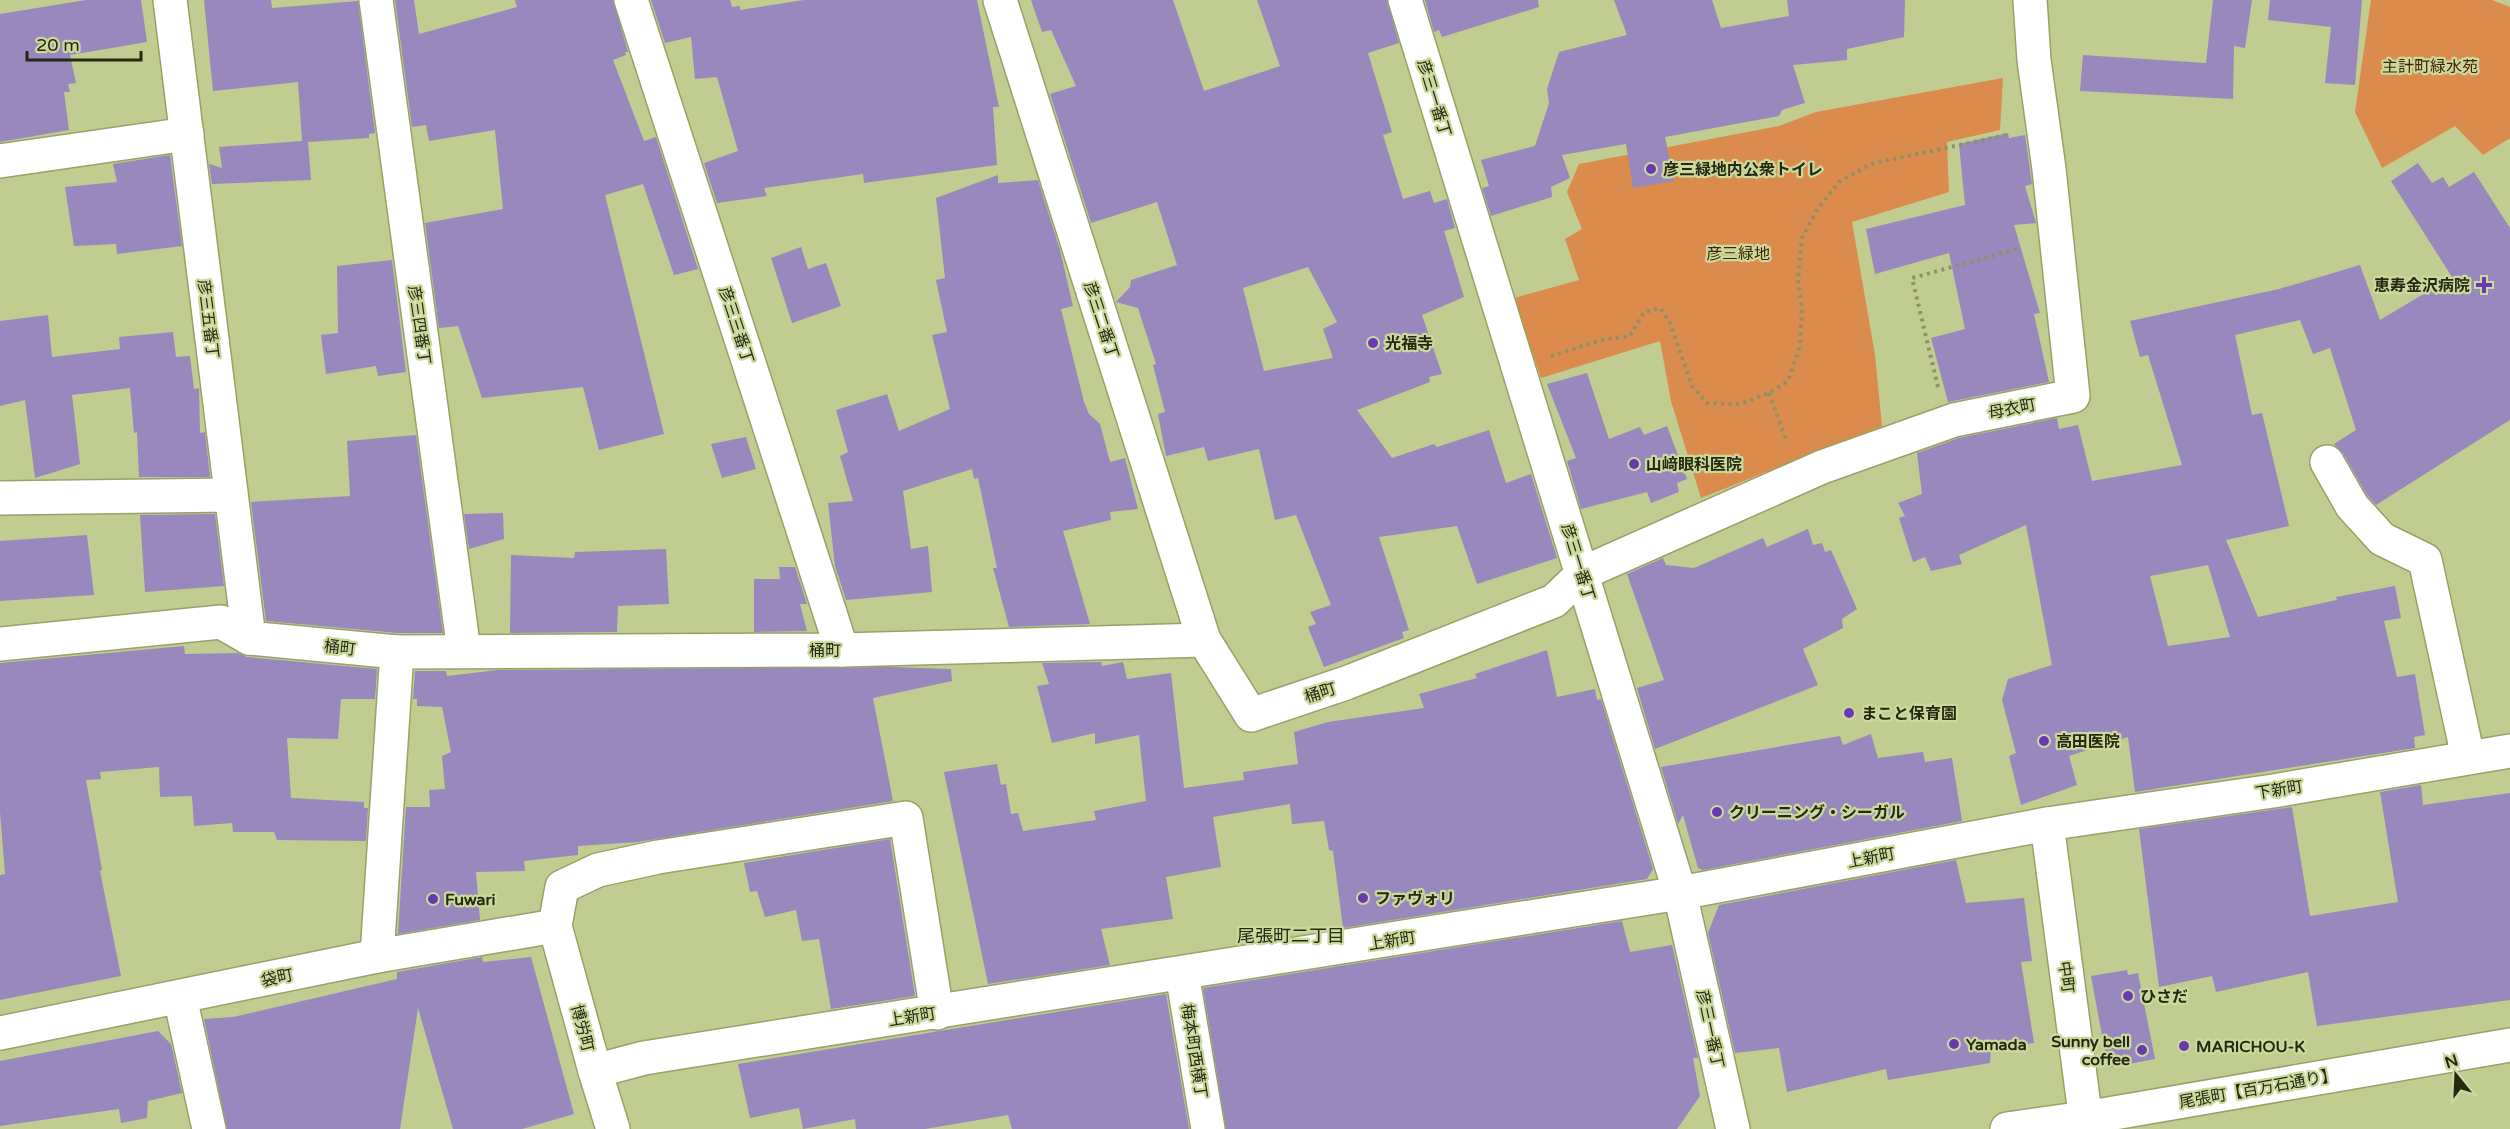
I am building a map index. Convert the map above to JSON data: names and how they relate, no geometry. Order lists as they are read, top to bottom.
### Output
{
  "streets": {
    "main road": [
      "彦三一番丁",
      "彦三五番丁",
      "彦三二番丁",
      "彦三四番丁",
      "彦三三番丁",
      "母衣町",
      "桶町",
      "下新町",
      "上新町",
      "袋町",
      "中町",
      "博労町",
      "梅本町西横丁",
      "尾張町【百万石通り】"
    ]
  },
  "crossings": [
    ["彦三一番丁", "母衣町"],
    ["彦三一番丁", "桶町"],
    ["彦三一番丁", "上新町"],
    ["彦三五番丁", "桶町"],
    ["彦三二番丁", "桶町"],
    ["彦三四番丁", "桶町"],
    ["彦三三番丁", "桶町"],
    ["母衣町", "桶町"],
    ["下新町", "上新町"],
    ["下新町", "中町"],
    ["上新町", "中町"],
    ["上新町", "博労町"],
    ["上新町", "梅本町西横丁"],
    ["袋町", "博労町"],
    ["中町", "尾張町【百万石通り】"]
  ],
  "districts": ["尾張町二丁目"],
  "parks": ["主計町緑水苑", "彦三緑地"],
  "places": {
    "other": [
      "彦三緑地内公衆トイレ",
      "光福寺",
      "山﨑眼科医院",
      "まこと保育園",
      "高田医院",
      "クリーニング・シーガル",
      "ファヴォリ",
      "Fuwari",
      "ひさだ",
      "Yamada",
      "MARICHOU-K",
      "Sunny bell coffee"
    ],
    "health": ["恵寿金沢病院"]
  },
  "scale_bar": "20 m",
  "north": "top"
}
